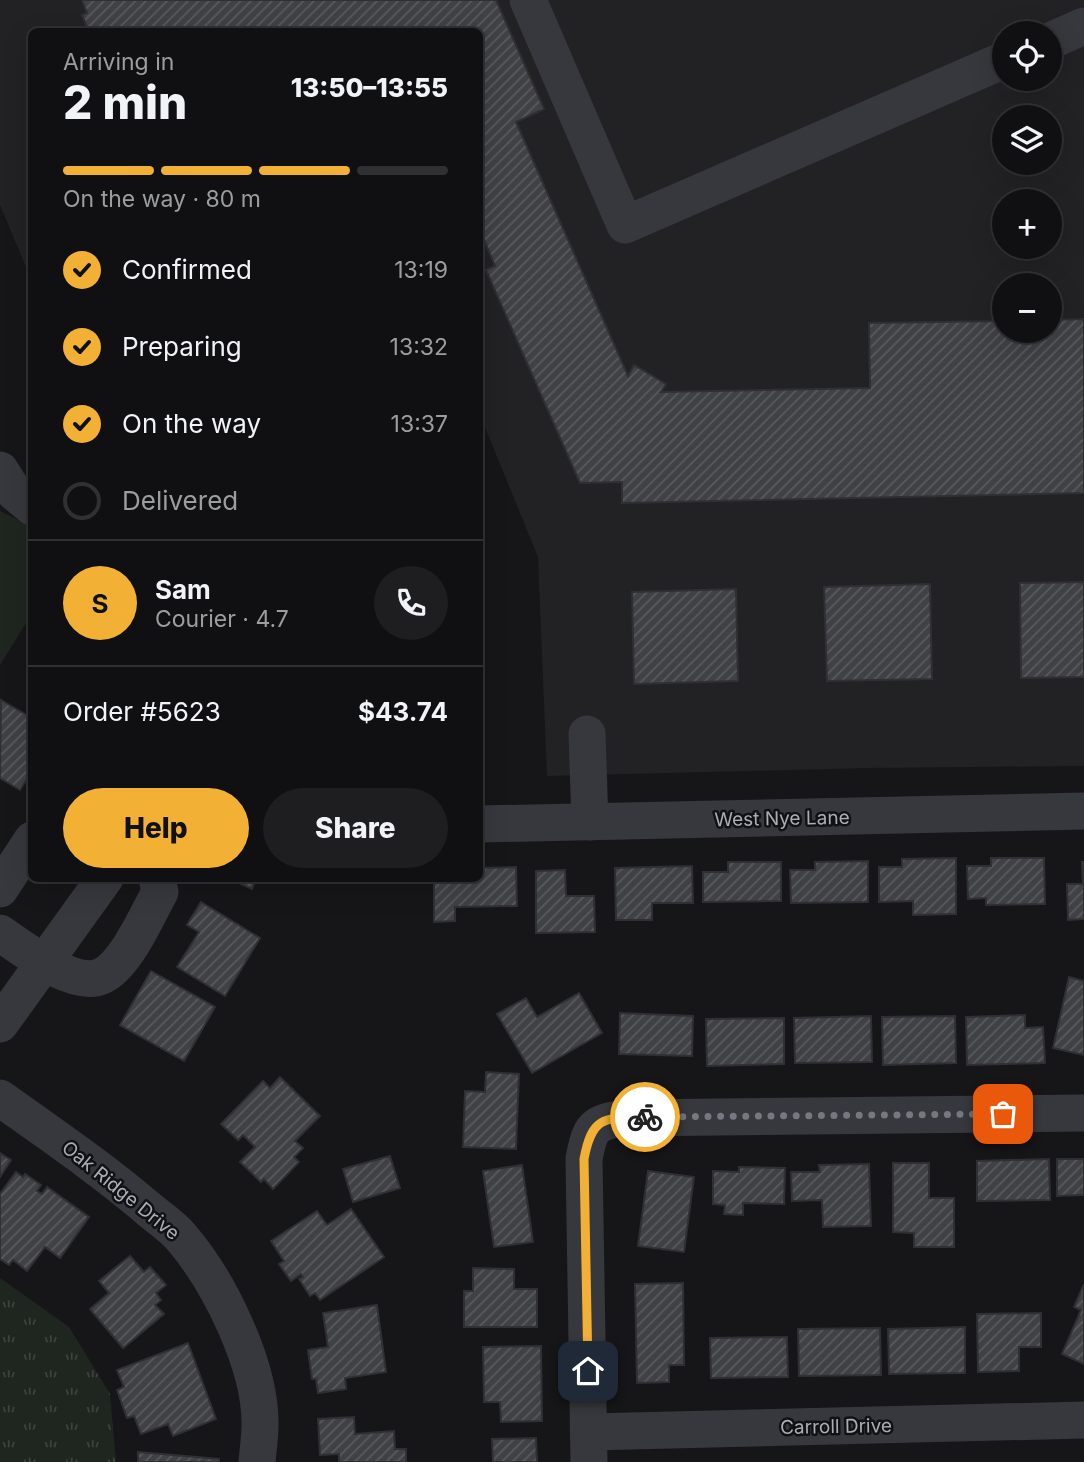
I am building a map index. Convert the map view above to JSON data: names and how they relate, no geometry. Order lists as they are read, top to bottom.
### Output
{
  "streets": {
    "street": ["West Nye Lane", "Oak Ridge Drive", "Carroll Drive"]
  },
  "page": {
    "map_buttons": ["+", "−"],
    "heading": ["2 min", "Arriving in", "13:50–13:55"],
    "panel": [
      "Sam",
      "Courier · 4.7",
      "Order #5623",
      "$43.74"
    ],
    "bar": "On the way · 80 m",
    "list": [
      ["Confirmed", "13:19"],
      ["Preparing", "13:32"],
      ["On the way", "13:37"],
      "Delivered"
    ],
    "round": "S",
    "buttons": ["Help", "Share"]
  }
}
